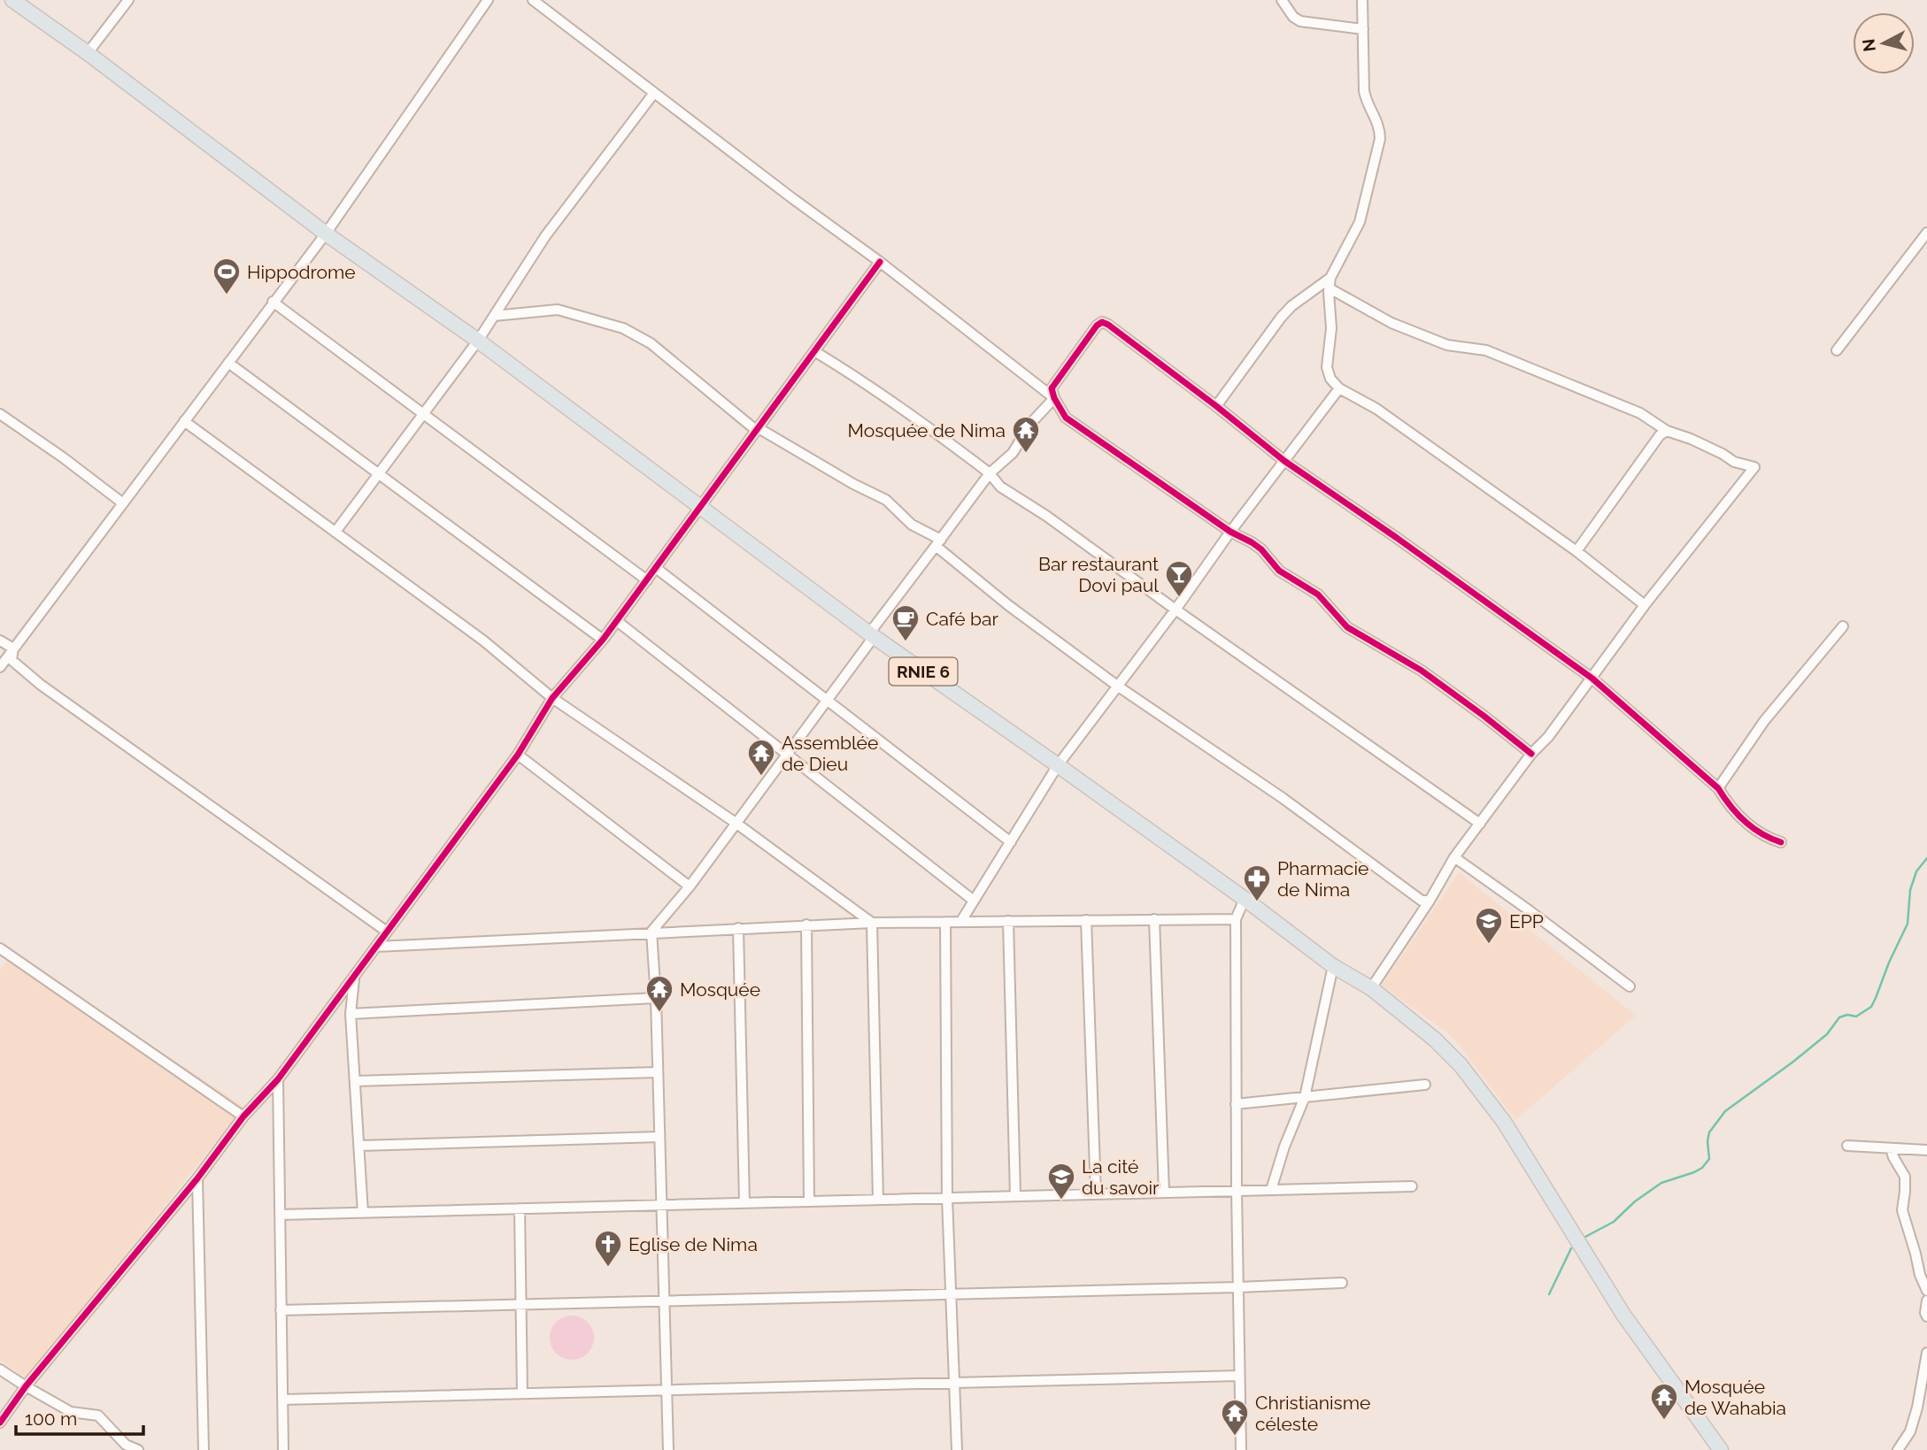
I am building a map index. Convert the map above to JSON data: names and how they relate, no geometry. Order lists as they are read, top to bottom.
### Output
{
  "streets": {
    "main road": ["RNIE 6"]
  },
  "places": {
    "sports": ["Hippodrome"],
    "temple": [
      "Mosquée de Nima",
      "Assemblée de Dieu",
      "Mosquée",
      "Mosquée de Wahabia",
      "Christianisme céleste"
    ],
    "bar": ["Bar restaurant Dovi paul"],
    "cafe": ["Café bar"],
    "pharmacy": ["Pharmacie de Nima"],
    "school or university": ["EPP", "La cité du savoir"],
    "church": ["Eglise de Nima"]
  },
  "scale_bar": "100 m",
  "north": "left"
}
